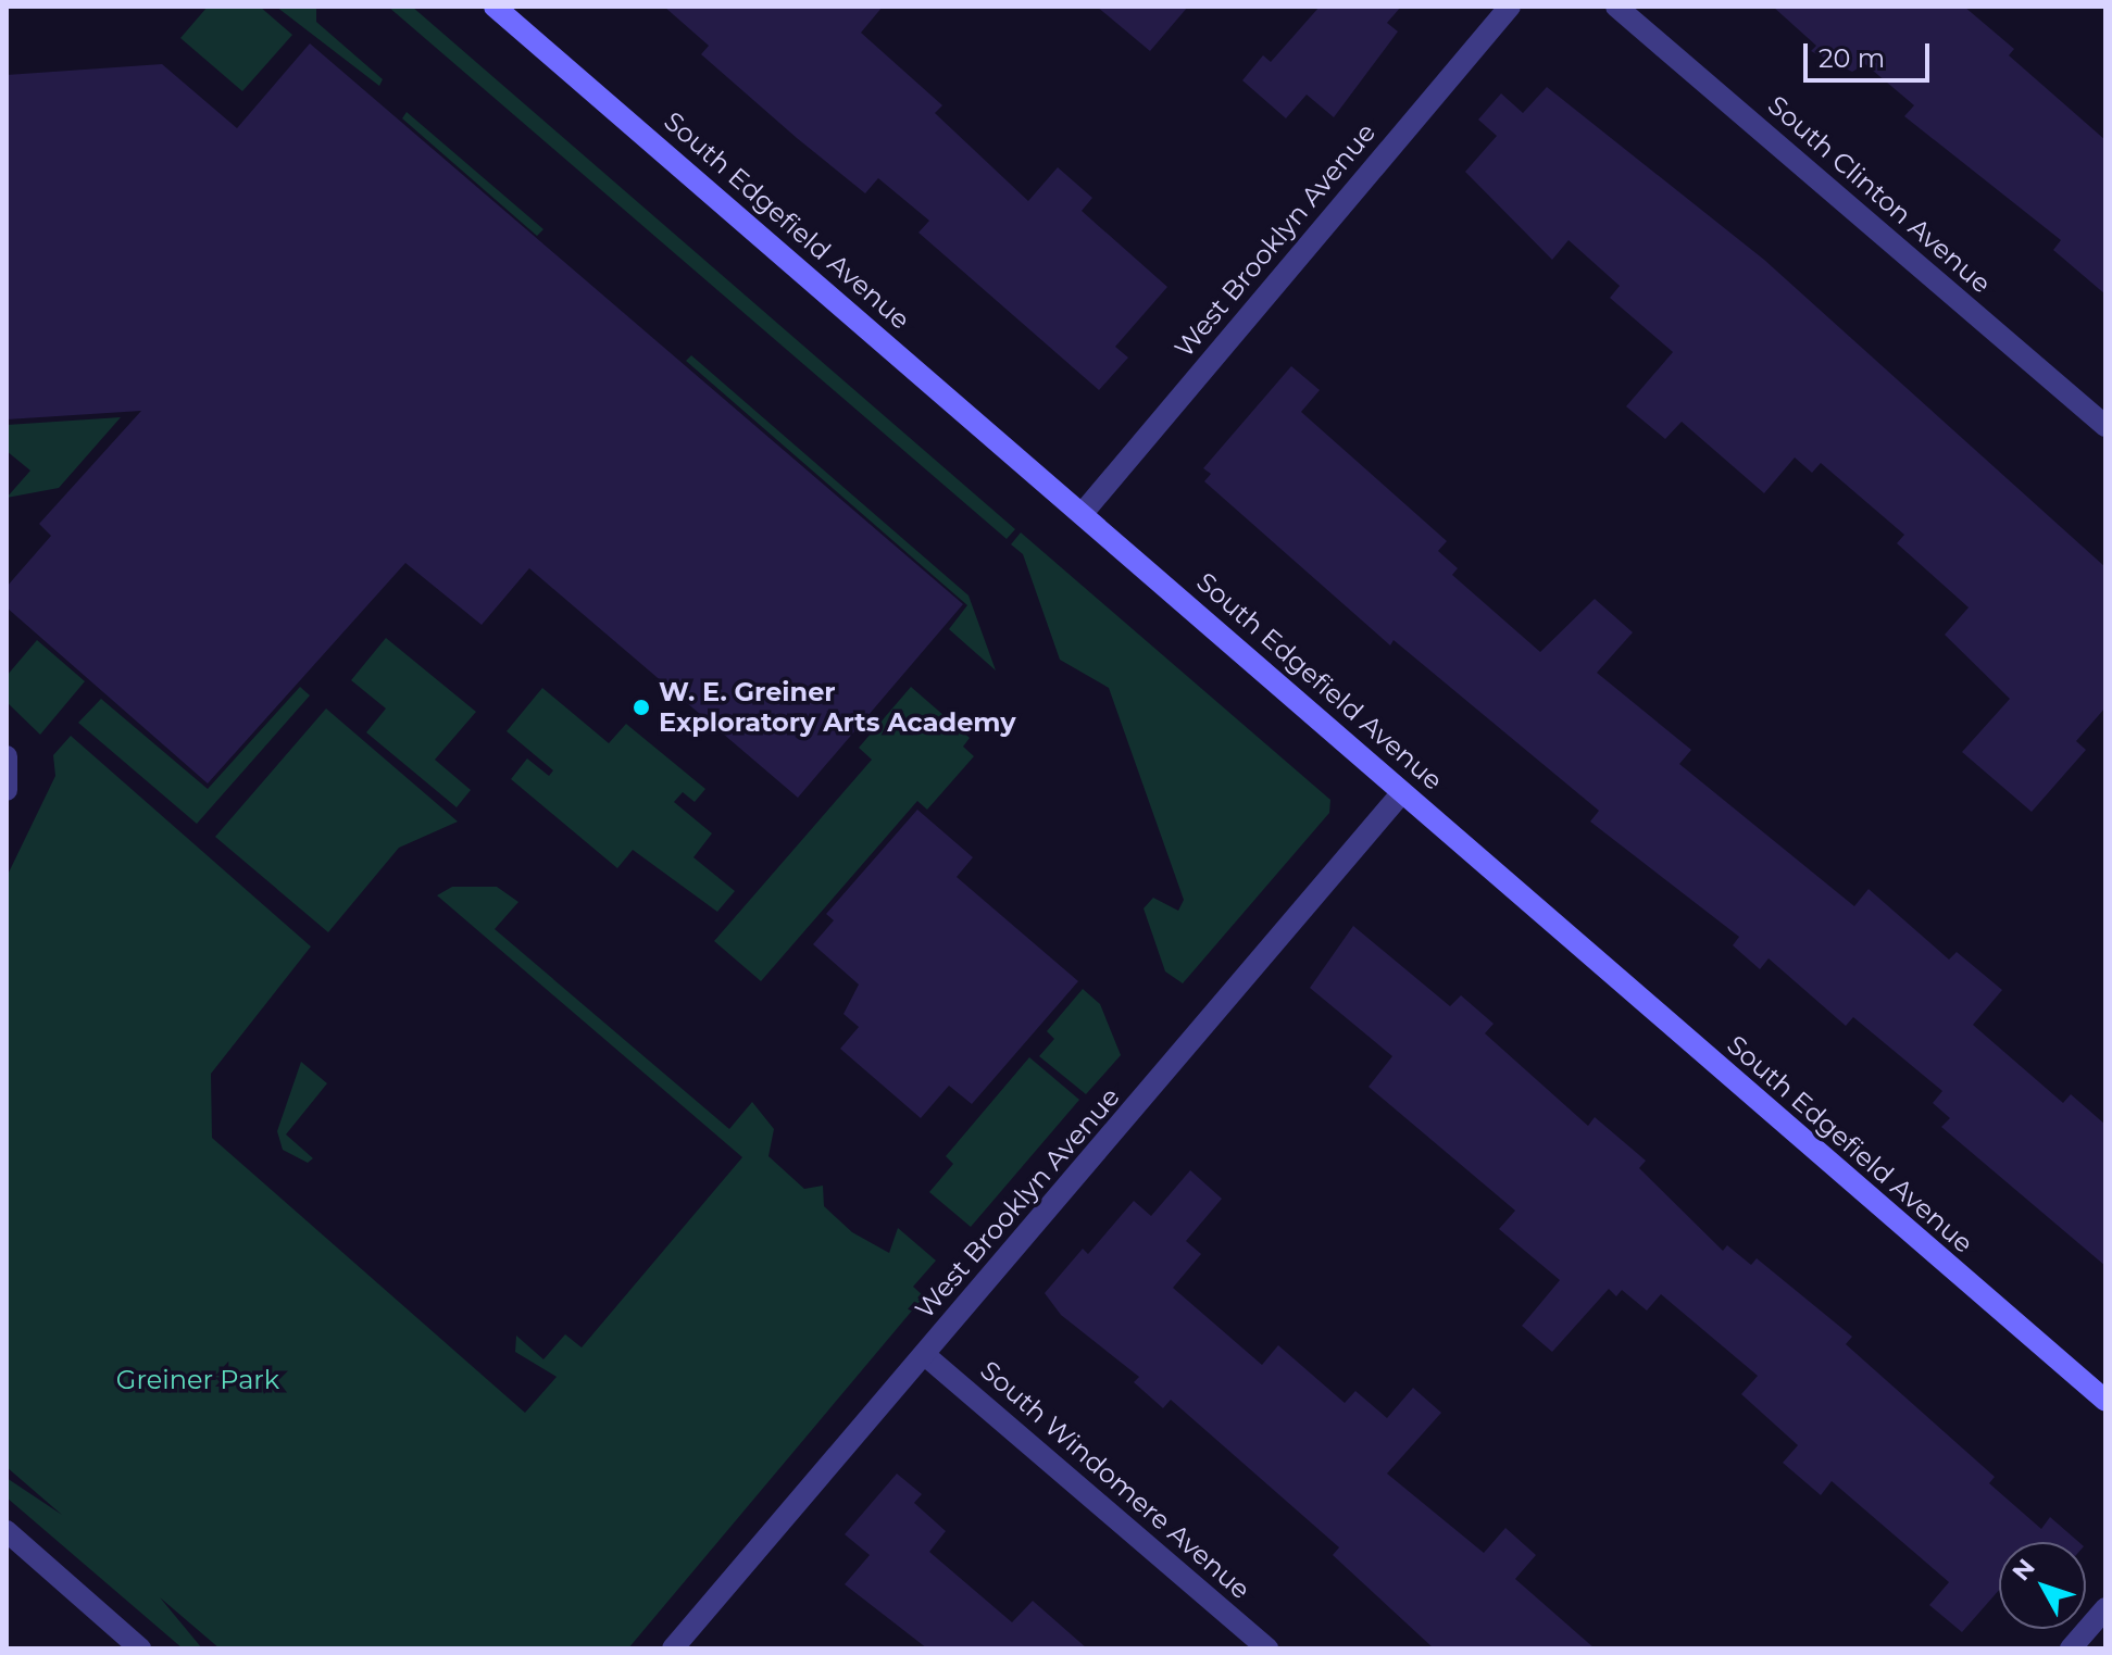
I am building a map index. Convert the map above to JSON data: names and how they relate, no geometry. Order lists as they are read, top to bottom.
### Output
{
  "streets": {
    "street": [
      "South Clinton Avenue",
      "South Edgefield Avenue",
      "West Brooklyn Avenue",
      "South Windomere Avenue"
    ]
  },
  "crossings": [
    ["South Edgefield Avenue", "West Brooklyn Avenue"],
    ["West Brooklyn Avenue", "South Windomere Avenue"]
  ],
  "parks": ["Greiner Park"],
  "places": ["W. E. Greiner Exploratory Arts Academy"],
  "scale_bar": "20 m",
  "north": "top left"
}
